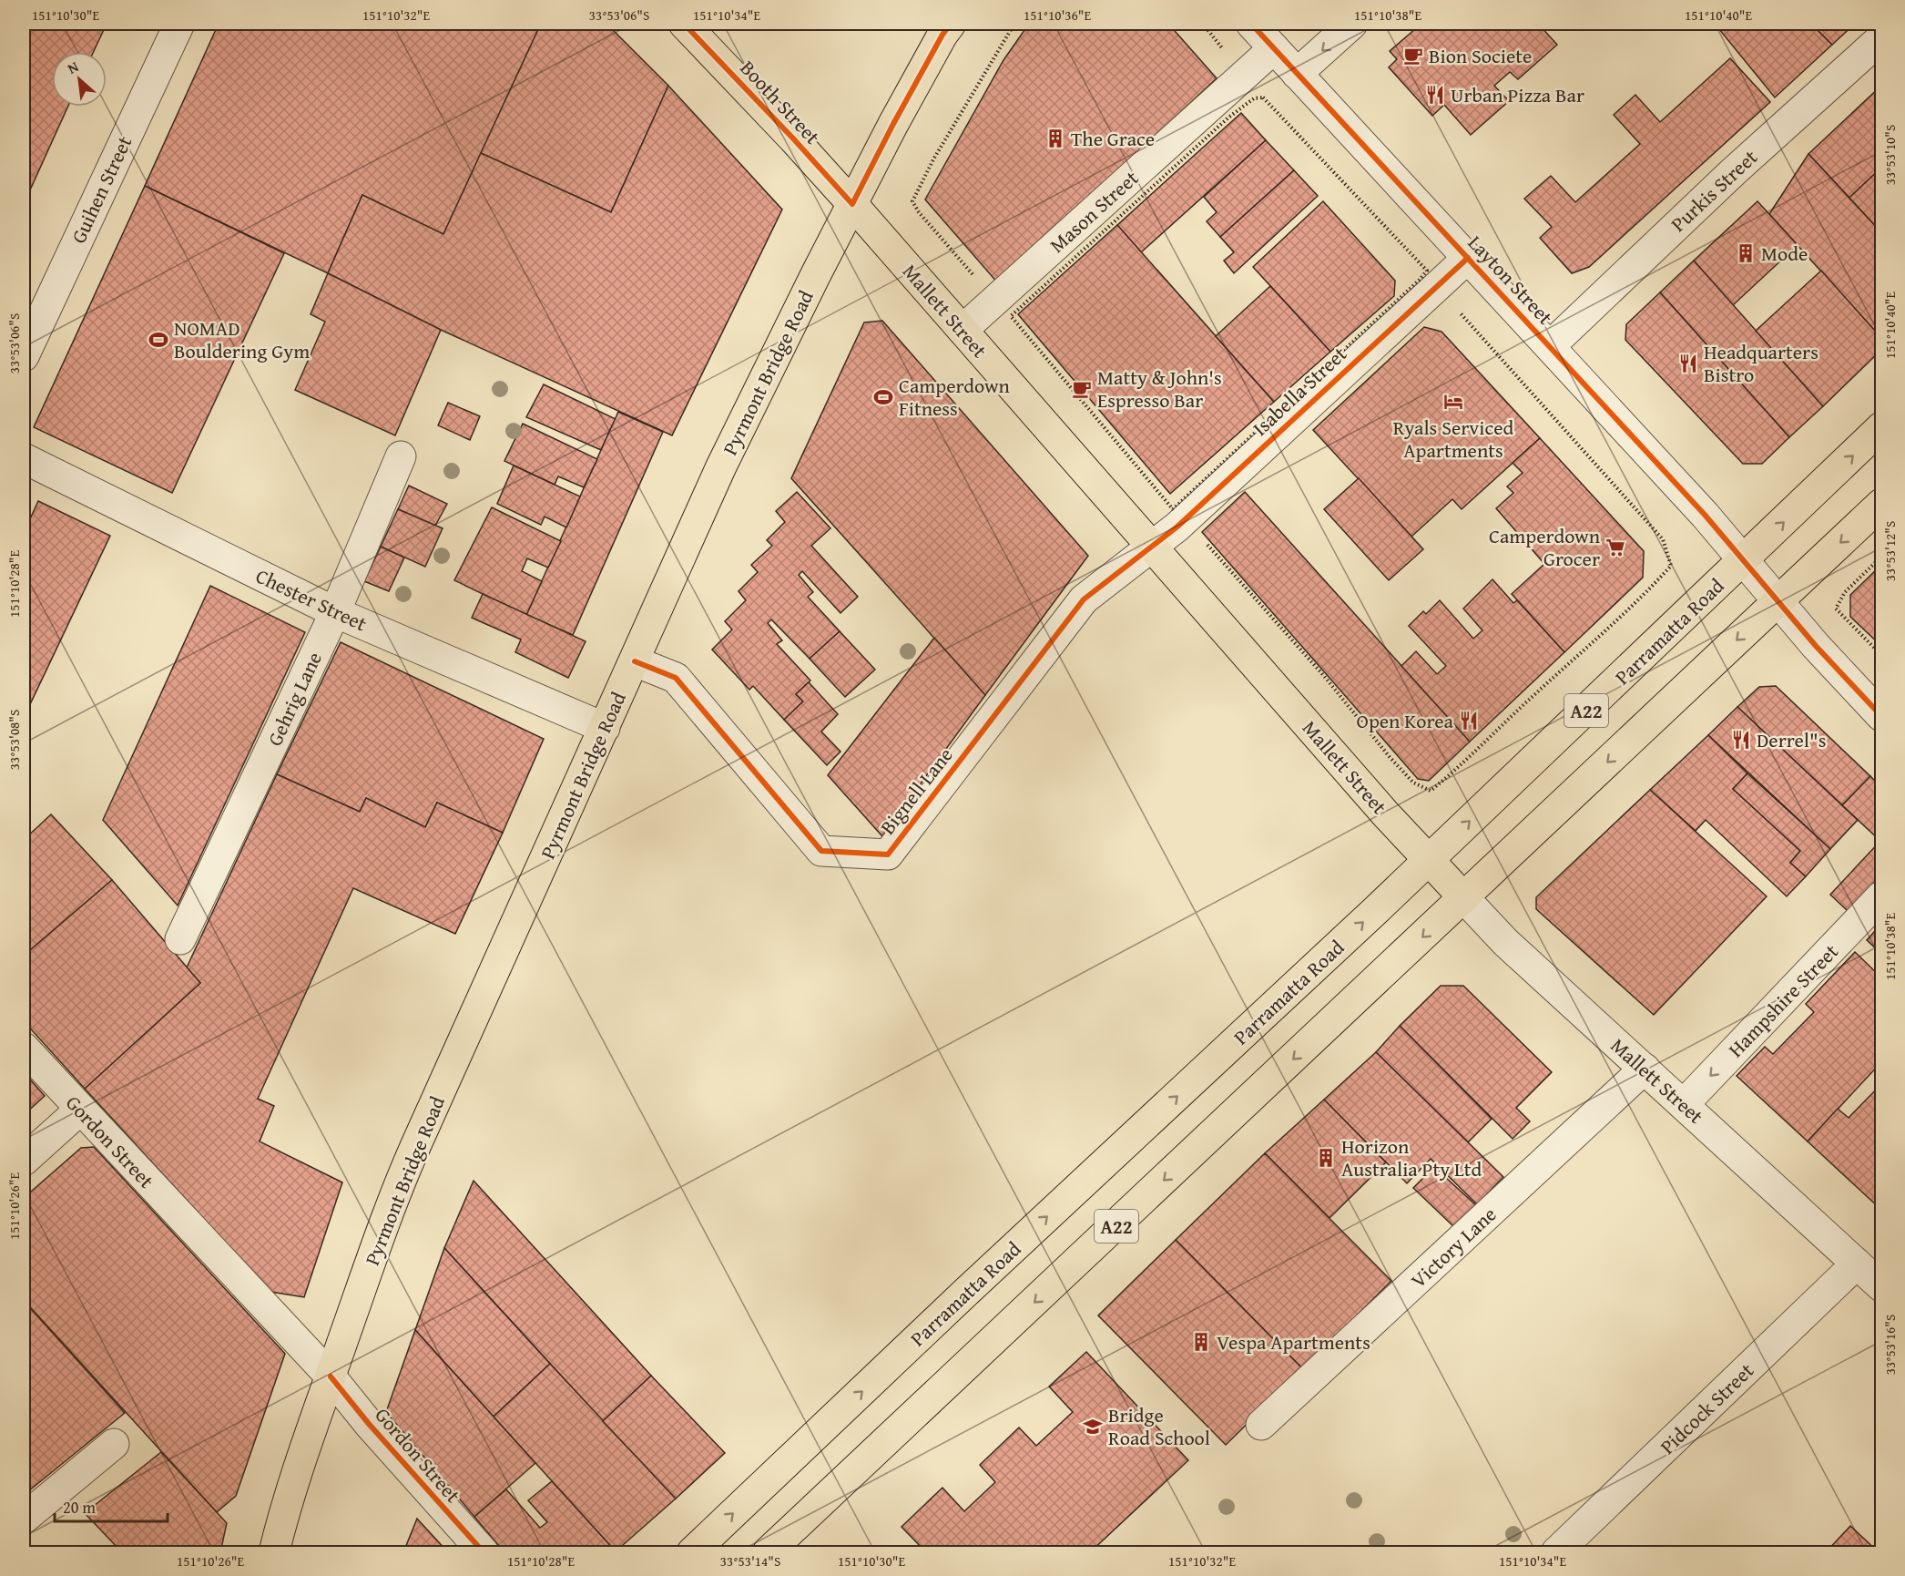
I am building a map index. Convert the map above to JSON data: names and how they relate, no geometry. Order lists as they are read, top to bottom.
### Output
{
  "streets": {
    "main road": [
      "Booth Street",
      "Mallett Street",
      "Pyrmont Bridge Road",
      "Parramatta Road",
      "A22"
    ],
    "street": [
      "Guihen Street",
      "Purkis Street",
      "Mason Street",
      "Layton Street",
      "Isabella Street",
      "Chester Street",
      "Gehrig Lane",
      "Bignell Lane",
      "Hampshire Street",
      "Gordon Street",
      "Victory Lane",
      "Pidcock Street"
    ]
  },
  "crossings": [
    ["Booth Street", "Mallett Street"],
    ["Booth Street", "Pyrmont Bridge Road"],
    ["Purkis Street", "Layton Street"],
    ["Mason Street", "Layton Street"],
    ["Mason Street", "Mallett Street"],
    ["Layton Street", "Isabella Street"],
    ["Layton Street", "Parramatta Road"],
    ["Layton Street", "A22"],
    ["Mallett Street", "Pyrmont Bridge Road"],
    ["Mallett Street", "Isabella Street"],
    ["Mallett Street", "Parramatta Road"],
    ["Mallett Street", "A22"],
    ["Mallett Street", "Bignell Lane"],
    ["Mallett Street", "Hampshire Street"],
    ["Mallett Street", "Victory Lane"],
    ["Mallett Street", "Pidcock Street"],
    ["Pyrmont Bridge Road", "Chester Street"],
    ["Pyrmont Bridge Road", "Bignell Lane"],
    ["Pyrmont Bridge Road", "Gordon Street"],
    ["Isabella Street", "Bignell Lane"],
    ["Chester Street", "Gehrig Lane"]
  ],
  "one_way": ["Hampshire Street"],
  "places": {
    "cafe": ["Bion Societe", "Matty & John's Espresso Bar"],
    "restaurant": [
      "Urban Pizza Bar",
      "Headquarters Bistro",
      "Open Korea",
      "Derrel\"s"
    ],
    "building": [
      "The Grace",
      "Mode",
      "Horizon Australia Pty Ltd",
      "Vespa Apartments"
    ],
    "sports": ["NOMAD Bouldering Gym", "Camperdown Fitness"],
    "hotel": ["Ryals Serviced Apartments"],
    "supermarket": ["Camperdown Grocer"],
    "school or university": ["Bridge Road School"]
  },
  "scale_bar": "20 m",
  "north": "top left",
  "coordinates": [
    "151°10'30\"E",
    "151°10'32\"E",
    "33°53'06\"S",
    "151°10'34\"E",
    "151°10'36\"E",
    "151°10'38\"E",
    "151°10'40\"E",
    "33°53'10\"S",
    "33°53'12\"S",
    "151°10'28\"E",
    "33°53'08\"S",
    "151°10'26\"E",
    "33°53'16\"S",
    "33°53'14\"S"
  ]
}
